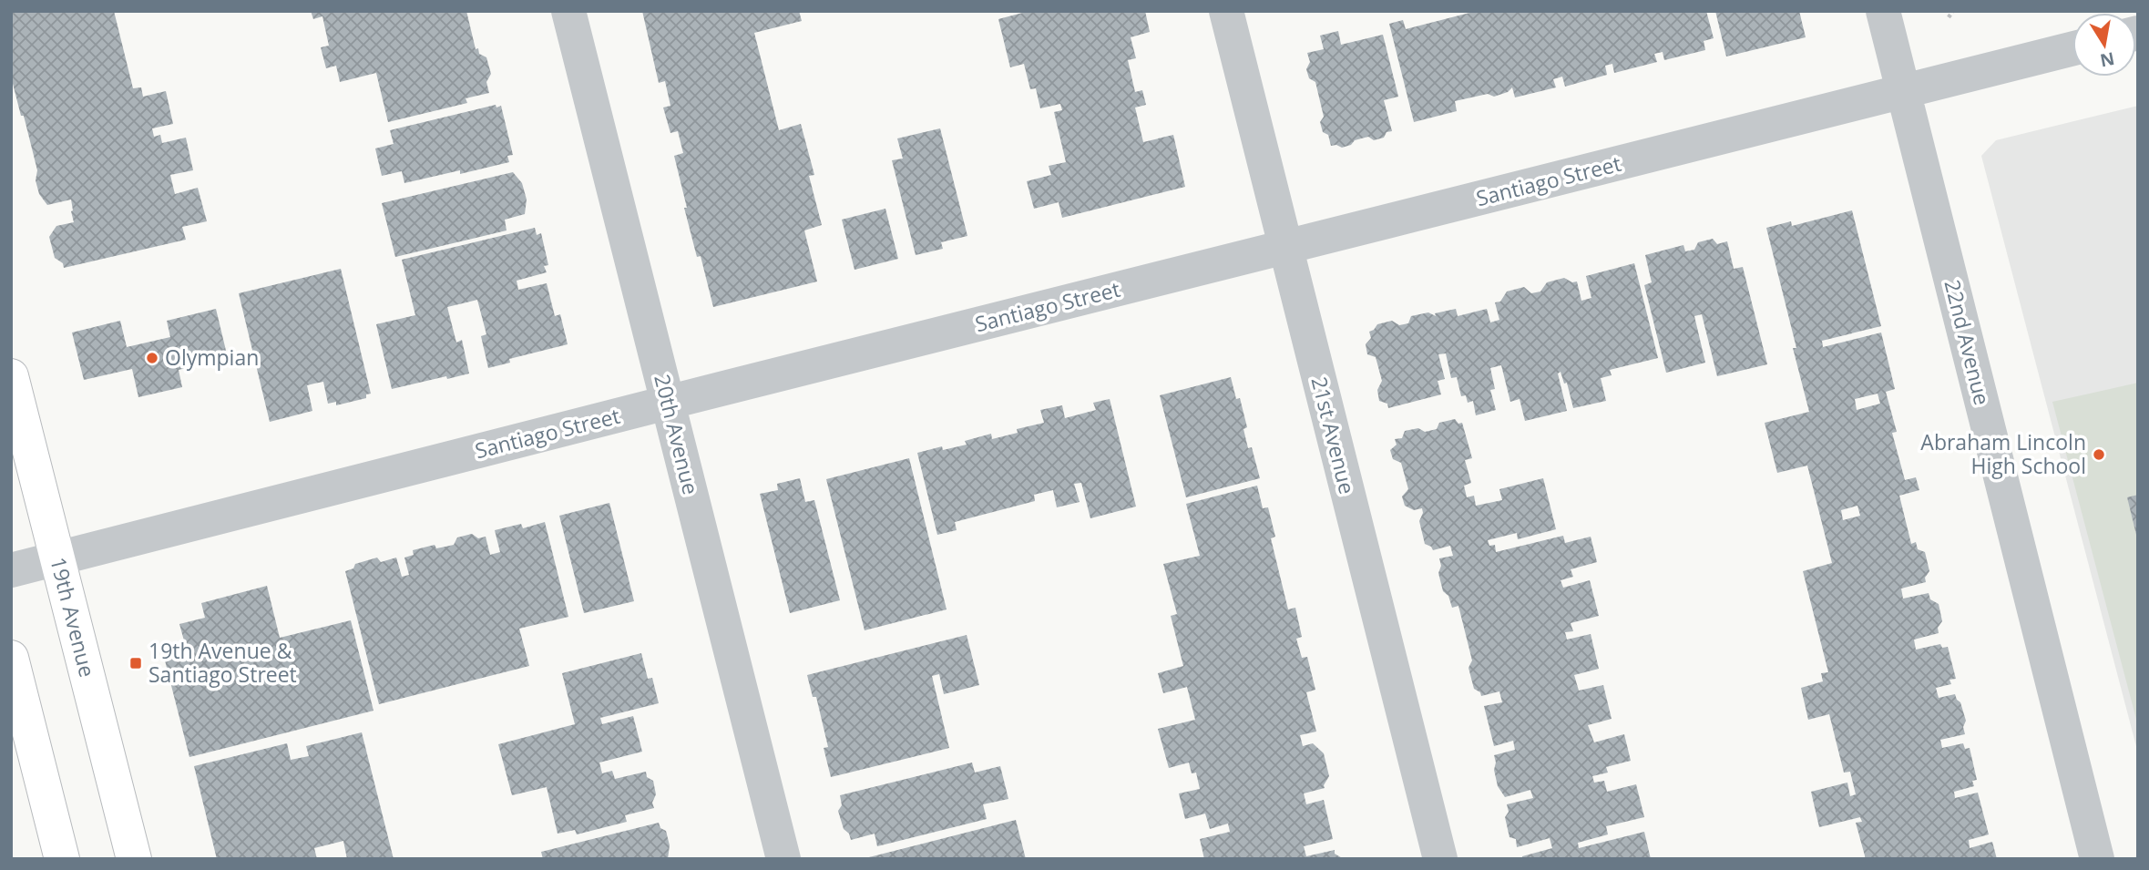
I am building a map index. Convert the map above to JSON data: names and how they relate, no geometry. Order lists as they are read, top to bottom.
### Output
{
  "streets": {
    "highway": ["19th Avenue"],
    "street": [
      "Santiago Street",
      "22nd Avenue",
      "20th Avenue",
      "21st Avenue"
    ]
  },
  "crossings": [
    ["Santiago Street", "22nd Avenue"],
    ["Santiago Street", "20th Avenue"],
    ["Santiago Street", "21st Avenue"],
    ["Santiago Street", "19th Avenue"]
  ],
  "places": {
    "other": ["Olympian", "Abraham Lincoln High School"],
    "transit": ["19th Avenue & Santiago Street"]
  },
  "north": "bottom"
}
